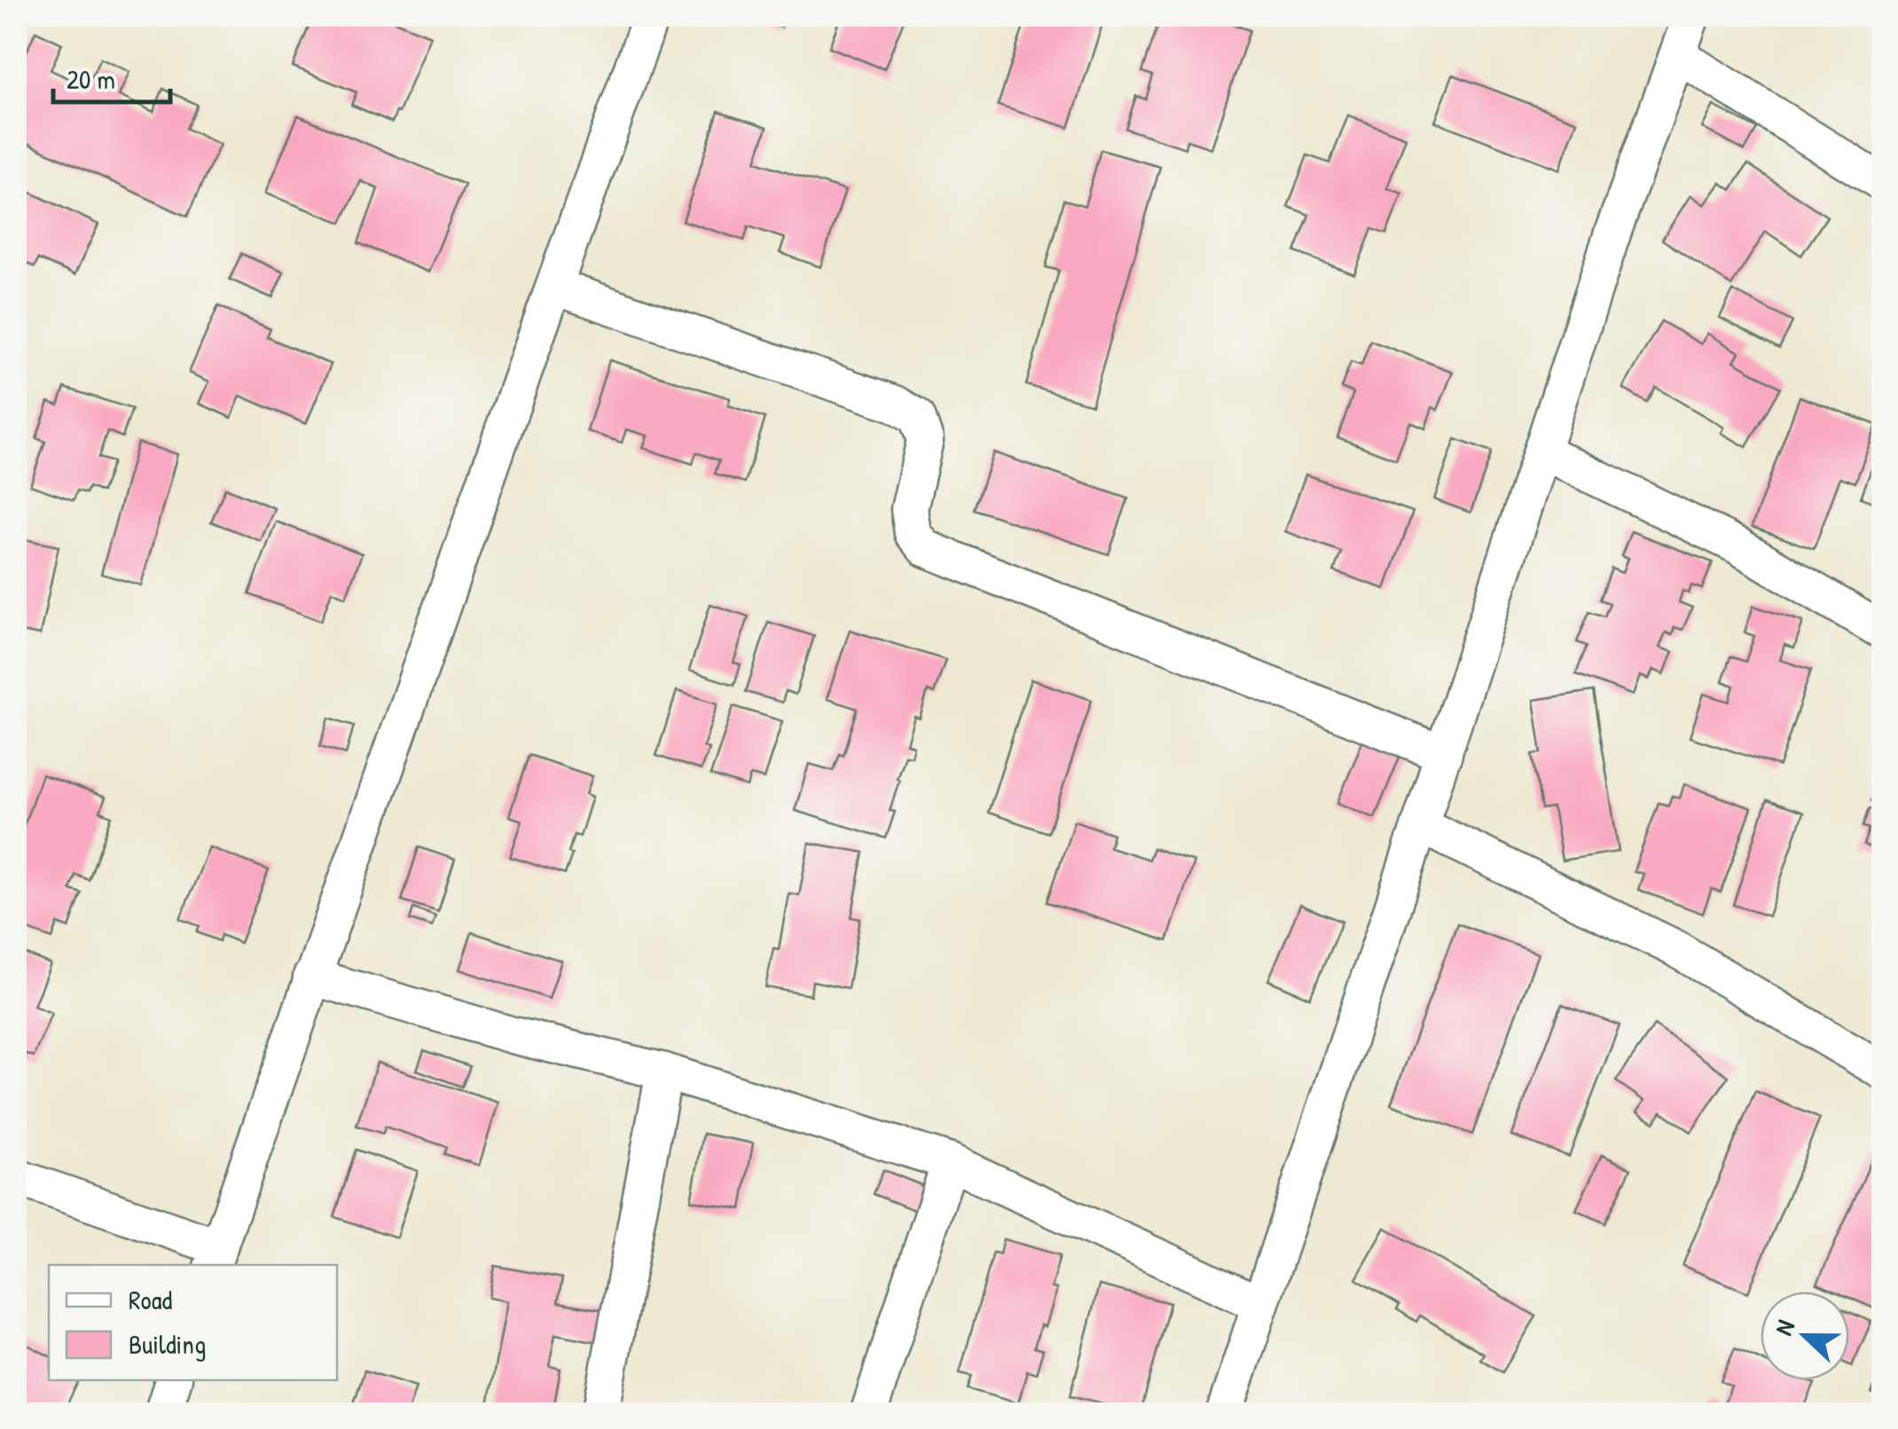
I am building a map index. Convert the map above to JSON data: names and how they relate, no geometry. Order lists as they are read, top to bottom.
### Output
{
  "legend": ["Road", "Building"],
  "scale_bar": "20 m",
  "north": "left"
}
